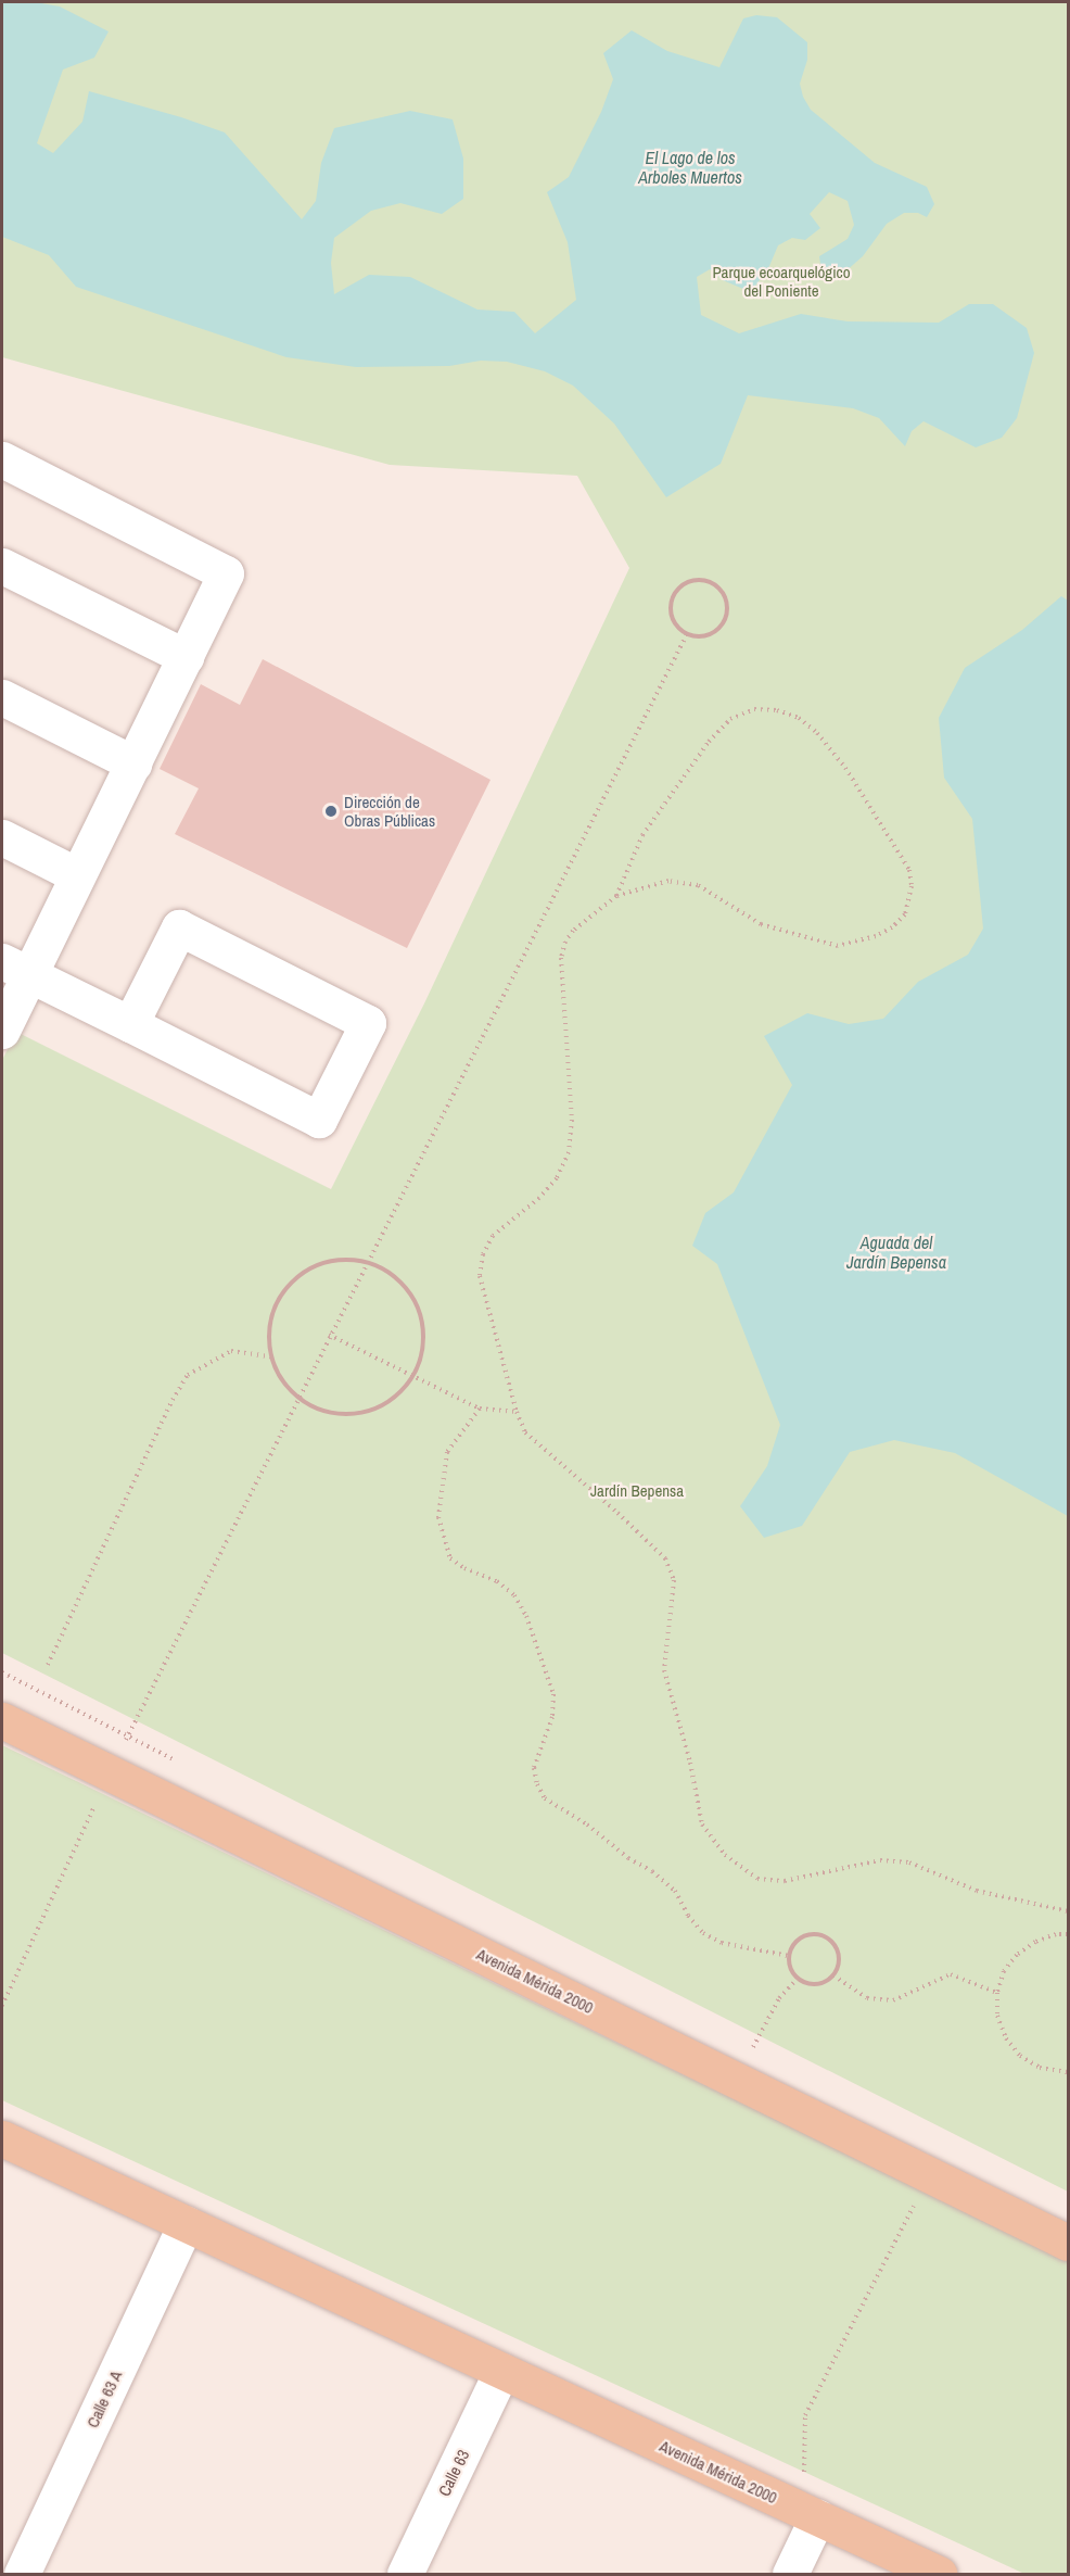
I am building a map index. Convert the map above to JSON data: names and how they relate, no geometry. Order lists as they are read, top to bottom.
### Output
{
  "streets": {
    "main road": ["Avenida Mérida 2000"],
    "street": ["Calle 63 A", "Calle 63"]
  },
  "crossings": [
    ["Avenida Mérida 2000", "Calle 63 A"],
    ["Avenida Mérida 2000", "Calle 63"]
  ],
  "water": ["El Lago de los Arboles Muertos", "Aguada del Jardín Bepensa"],
  "parks": ["Parque ecoarquelógico del Poniente", "Jardín Bepensa"],
  "places": ["Dirección de Obras Públicas"]
}
